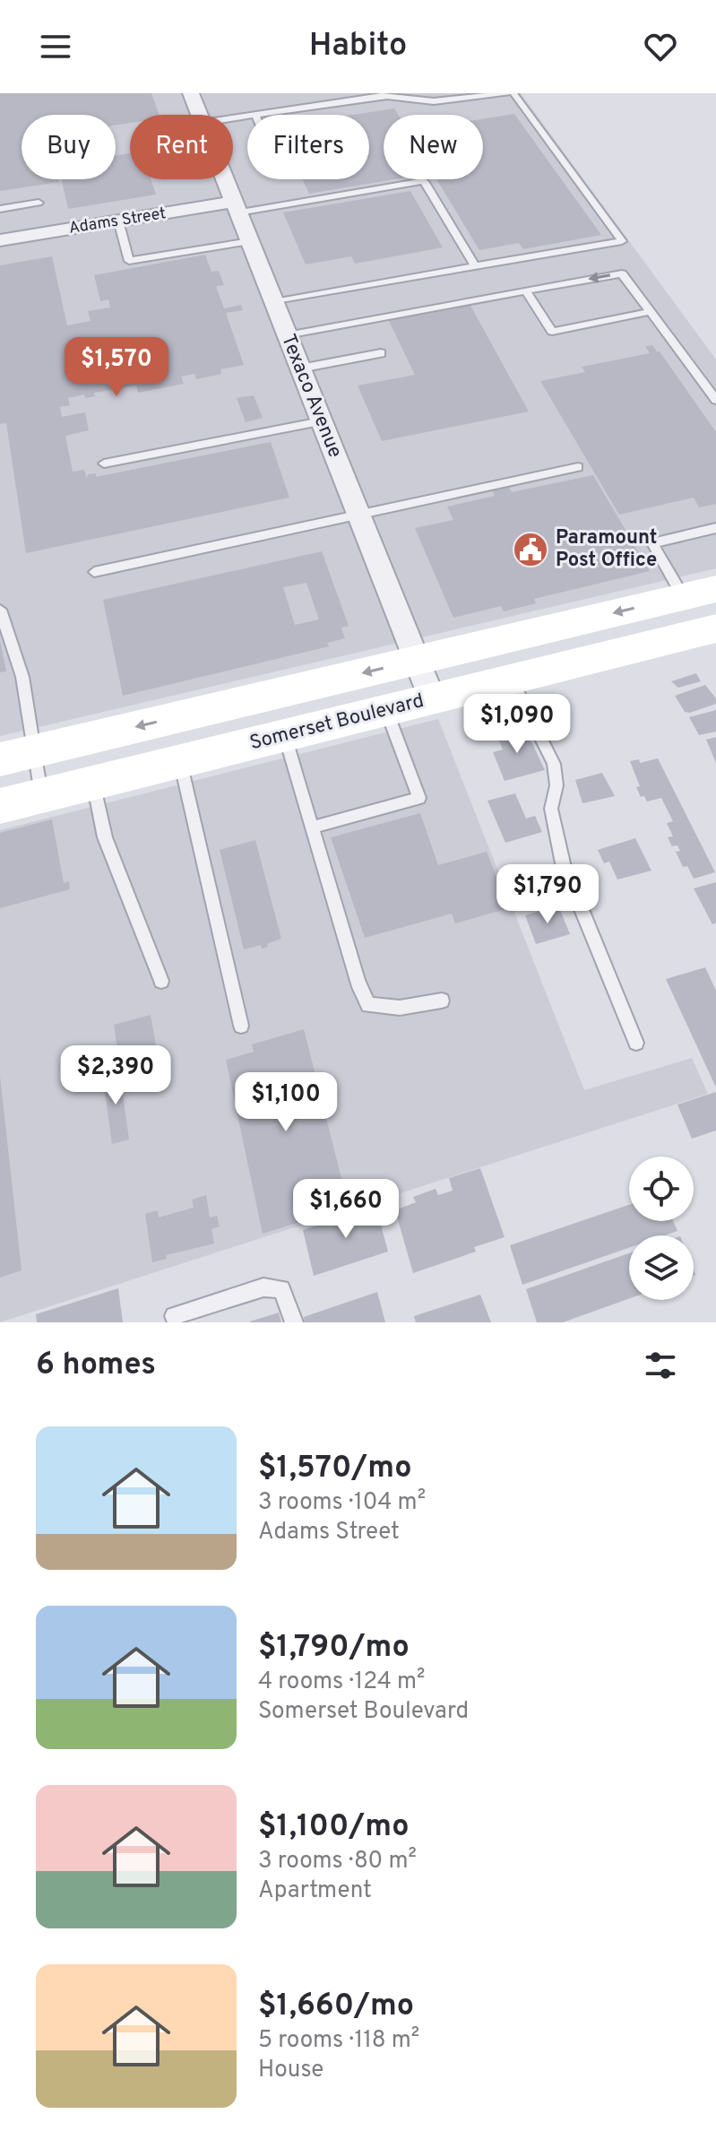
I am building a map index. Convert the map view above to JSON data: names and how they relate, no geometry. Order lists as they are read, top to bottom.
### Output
{
  "streets": {
    "main road": ["Somerset Boulevard"],
    "street": ["Adams Street", "Texaco Avenue"]
  },
  "crossings": [
    ["Adams Street", "Texaco Avenue"],
    ["Texaco Avenue", "Somerset Boulevard"]
  ],
  "places": {
    "public building": ["Paramount Post Office"]
  },
  "page": {
    "header": "Habito",
    "chip": [
      "Buy",
      "Rent",
      "Filters",
      "New"
    ],
    "price": [
      "$1,570",
      "$1,090",
      "$1,790",
      "$2,390",
      "$1,100",
      "$1,660"
    ],
    "heading": "6 homes",
    "list": [
      {
        "name": "$1,570/mo",
        "note": "3 rooms · 104 m² · Adams Street"
      },
      {
        "name": "$1,790/mo",
        "note": "4 rooms · 124 m² · Somerset Boulevard"
      },
      {
        "name": "$1,100/mo",
        "note": "3 rooms · 80 m² · Apartment"
      },
      {
        "name": "$1,660/mo",
        "note": "5 rooms · 118 m² · House"
      }
    ]
  }
}
